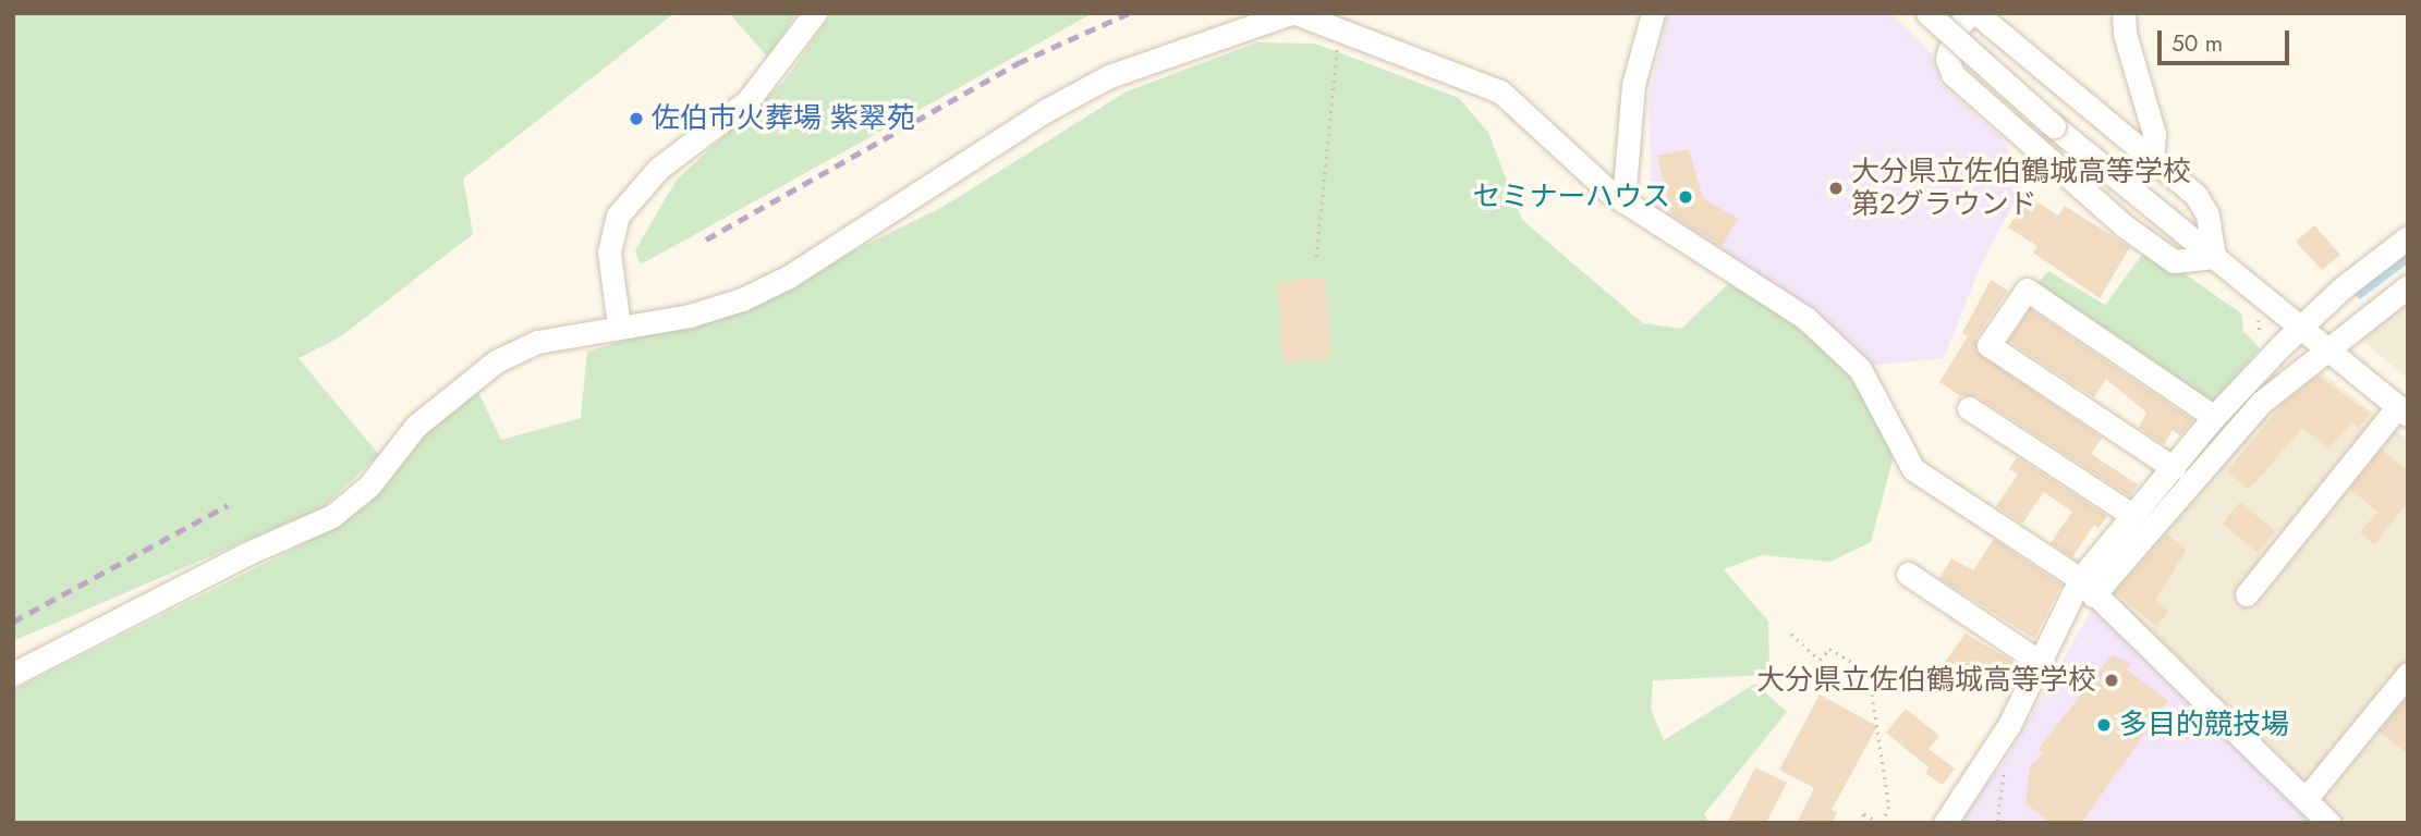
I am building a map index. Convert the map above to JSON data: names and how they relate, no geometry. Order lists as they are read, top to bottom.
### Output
{
  "places": [
    "佐伯市火葬場 紫翠苑",
    "大分県立佐伯鶴城高等学校 第2グラウンド",
    "セミナーハウス",
    "大分県立佐伯鶴城高等学校",
    "多目的競技場"
  ],
  "scale_bar": "50 m"
}
